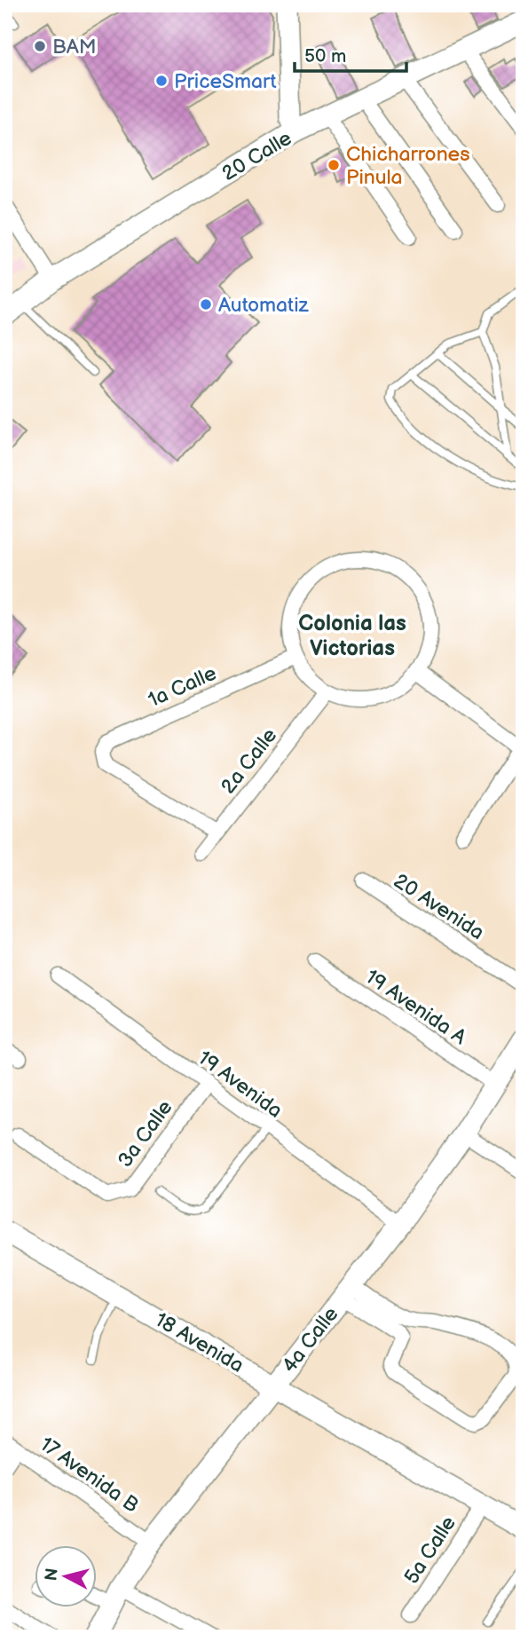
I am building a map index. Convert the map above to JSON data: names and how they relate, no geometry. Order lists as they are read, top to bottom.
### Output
{
  "streets": {
    "street": [
      "20 Calle",
      "1a Calle",
      "2a Calle",
      "20 Avenida",
      "19 Avenida A",
      "19 Avenida",
      "3a Calle",
      "4a Calle",
      "18 Avenida",
      "17 Avenida B",
      "5a Calle"
    ]
  },
  "crossings": [
    ["1a Calle", "2a Calle"],
    ["19 Avenida A", "4a Calle"],
    ["19 Avenida", "3a Calle"],
    ["19 Avenida", "4a Calle"],
    ["4a Calle", "18 Avenida"],
    ["4a Calle", "17 Avenida B"],
    ["18 Avenida", "5a Calle"]
  ],
  "districts": ["Colonia las Victorias"],
  "places": [
    "BAM",
    "PriceSmart",
    "Chicharrones Pinula",
    "Automatiz"
  ],
  "scale_bar": "50 m",
  "north": "left"
}
